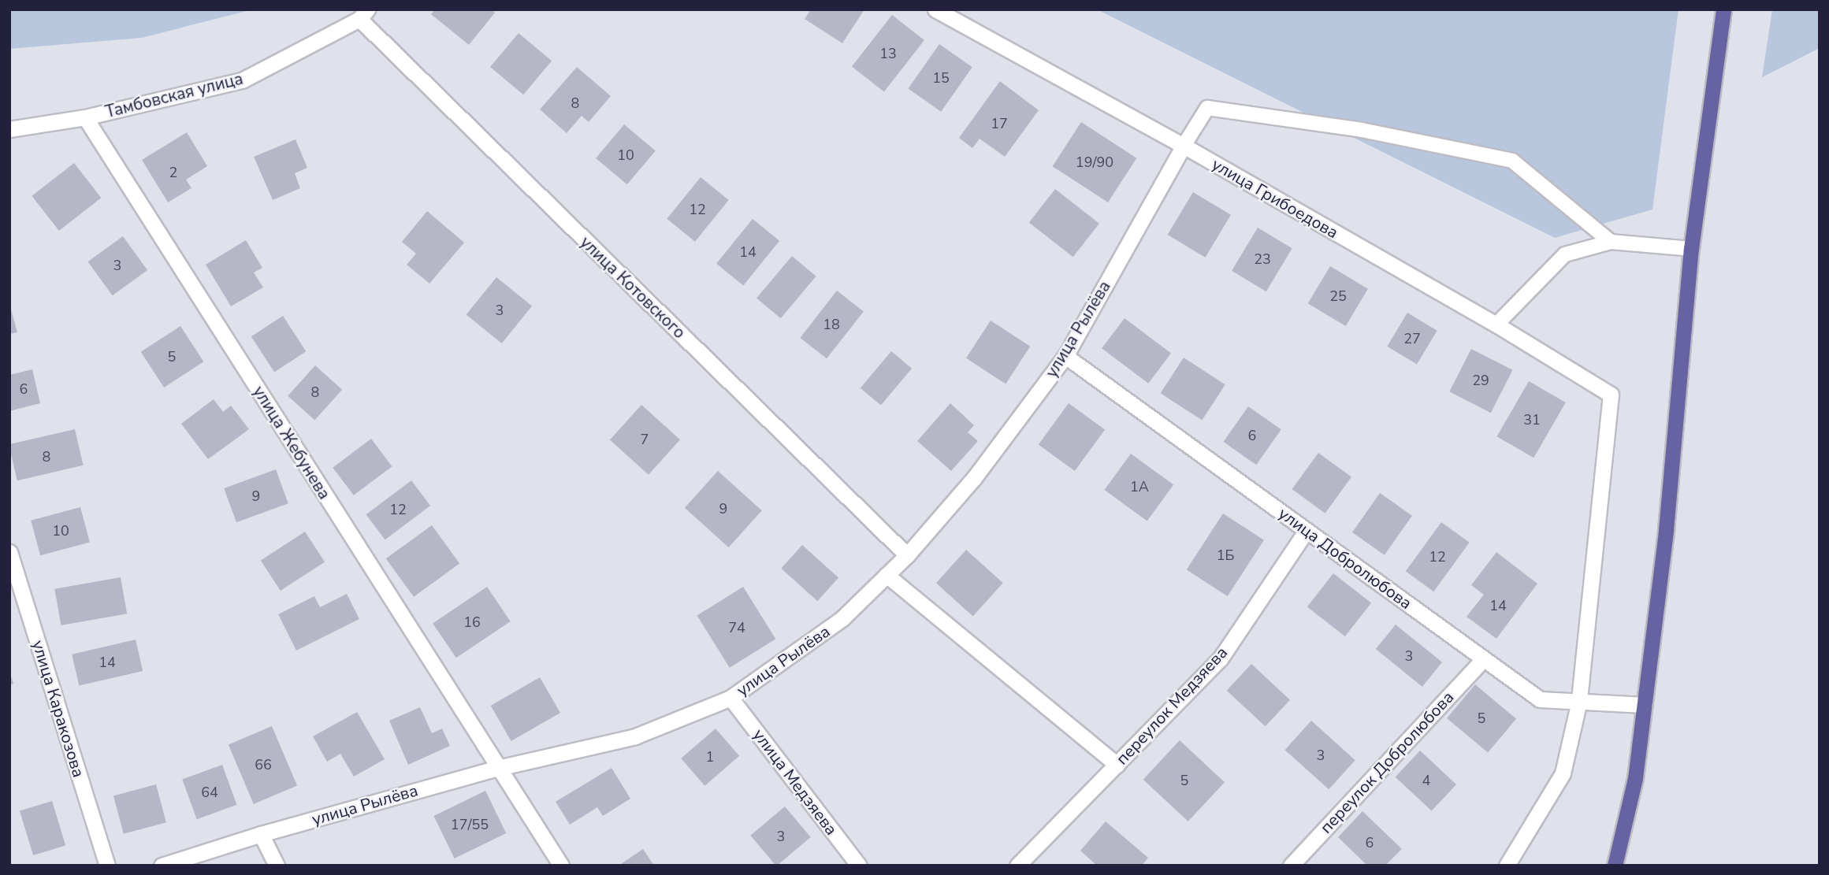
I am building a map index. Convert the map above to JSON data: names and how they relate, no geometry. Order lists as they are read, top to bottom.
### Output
{
  "streets": {
    "street": [
      "Тамбовская улица",
      "улица Грибоедова",
      "улица Котовского",
      "улица Рылёва",
      "улица Жебунева",
      "улица Добролюбова",
      "переулок Медзяева",
      "улица Каракозова",
      "переулок Добролюбова",
      "улица Медзяева"
    ]
  },
  "crossings": [
    ["Тамбовская улица", "улица Котовского"],
    ["Тамбовская улица", "улица Жебунева"],
    ["улица Грибоедова", "улица Рылёва"],
    ["улица Грибоедова", "улица Добролюбова"],
    ["улица Котовского", "улица Рылёва"],
    ["улица Рылёва", "улица Жебунева"],
    ["улица Рылёва", "улица Добролюбова"],
    ["улица Рылёва", "улица Медзяева"],
    ["улица Добролюбова", "переулок Медзяева"],
    ["улица Добролюбова", "переулок Добролюбова"]
  ],
  "house_numbers": [
    "13",
    "15",
    "8",
    "17",
    "10",
    "19/90",
    "2",
    "12",
    "14",
    "23",
    "3",
    "25",
    "3",
    "18",
    "27",
    "5",
    "29",
    "6",
    "8",
    "31",
    "6",
    "7",
    "8",
    "1А",
    "9",
    "9",
    "12",
    "10",
    "1Б",
    "12",
    "14",
    "16",
    "74",
    "3",
    "14",
    "5",
    "3",
    "1",
    "66",
    "5",
    "4",
    "64",
    "17/55",
    "3",
    "6"
  ]
}
